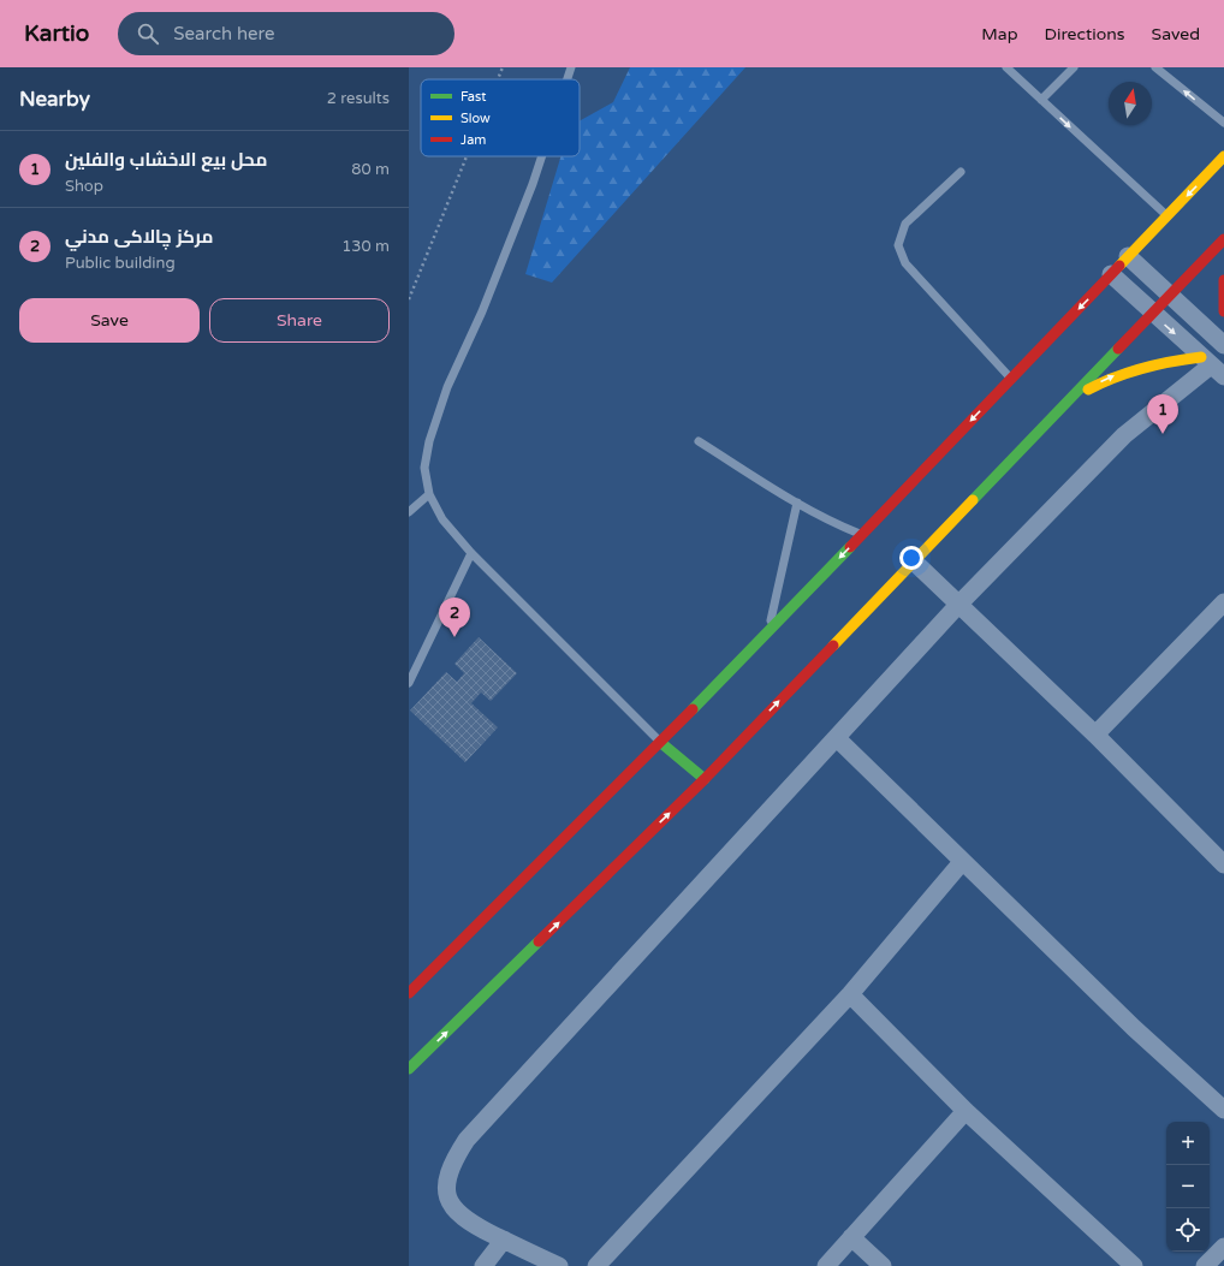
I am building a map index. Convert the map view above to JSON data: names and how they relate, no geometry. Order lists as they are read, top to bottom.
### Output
{
  "legend": ["Fast", "Slow", "Jam"],
  "north": "top",
  "page": {
    "header": "Kartio",
    "search": "Search here",
    "nav": ["Map", "Directions", "Saved"],
    "heading": ["Nearby", "2 results"],
    "list": [
      {
        "mark": "1",
        "name": "محل بيع الاخشاب والفلين",
        "note": "Shop",
        "value": "80 m"
      },
      {
        "mark": "2",
        "name": "مركز چالاکى مدني",
        "note": "Public building",
        "value": "130 m"
      }
    ],
    "buttons": ["Save", "Share"],
    "pins": ["1", "2"],
    "map_buttons": ["+", "−"]
  }
}
